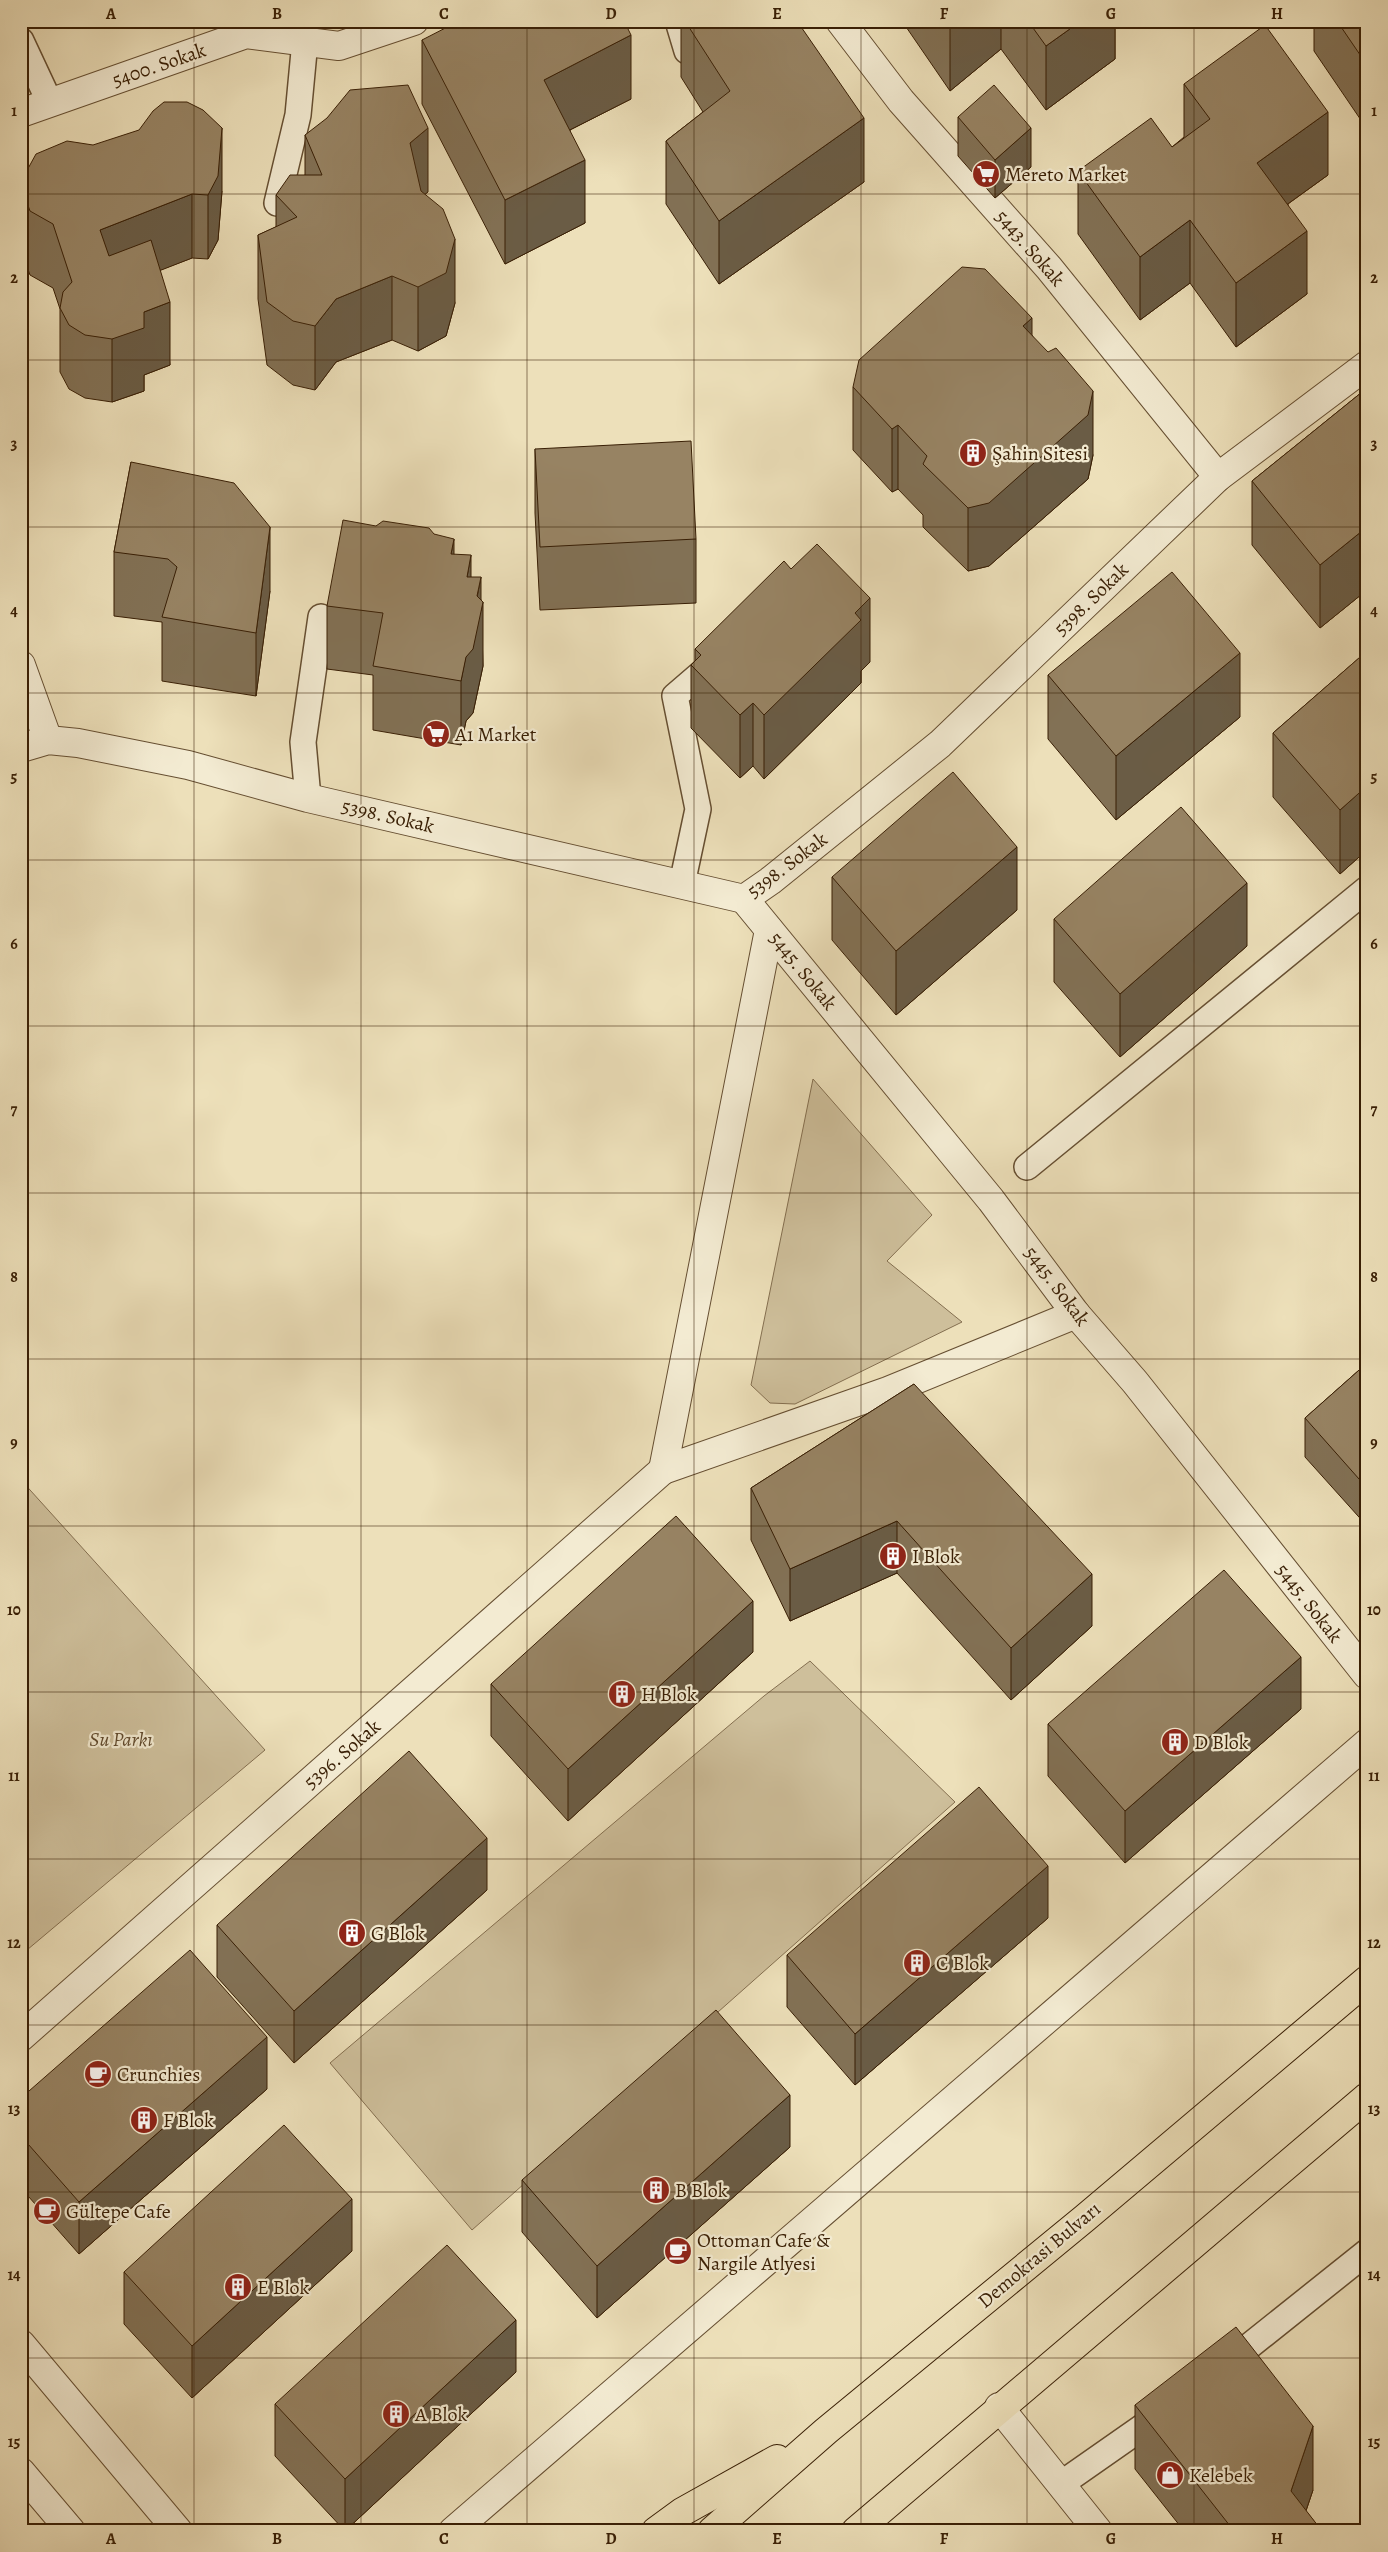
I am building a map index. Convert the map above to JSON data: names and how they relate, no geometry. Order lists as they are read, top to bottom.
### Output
{
  "streets": {
    "highway": ["Demokrasi Bulvarı"],
    "street": [
      "5400. Sokak",
      "5443. Sokak",
      "5398. Sokak",
      "5445. Sokak",
      "5396. Sokak"
    ]
  },
  "crossings": [
    ["5443. Sokak", "5398. Sokak"],
    ["5398. Sokak", "5445. Sokak"]
  ],
  "parks": ["Su Parkı"],
  "places": {
    "supermarket": ["Mereto Market", "A1 Market"],
    "building": [
      "Şahin Sitesi",
      "I Blok",
      "H Blok",
      "D Blok",
      "G Blok",
      "C Blok",
      "F Blok",
      "B Blok",
      "E Blok",
      "A Blok"
    ],
    "cafe": ["Crunchies", "Gültepe Cafe", "Ottoman Cafe & Nargile Atlyesi"],
    "shop": ["Kelebek"]
  },
  "grid": {
    "columns": [
      "A",
      "B",
      "C",
      "D",
      "E",
      "F",
      "G",
      "H"
    ],
    "rows": [
      "1",
      "2",
      "3",
      "4",
      "5",
      "6",
      "7",
      "8",
      "9",
      "10",
      "11",
      "12",
      "13",
      "14",
      "15"
    ]
  }
}
